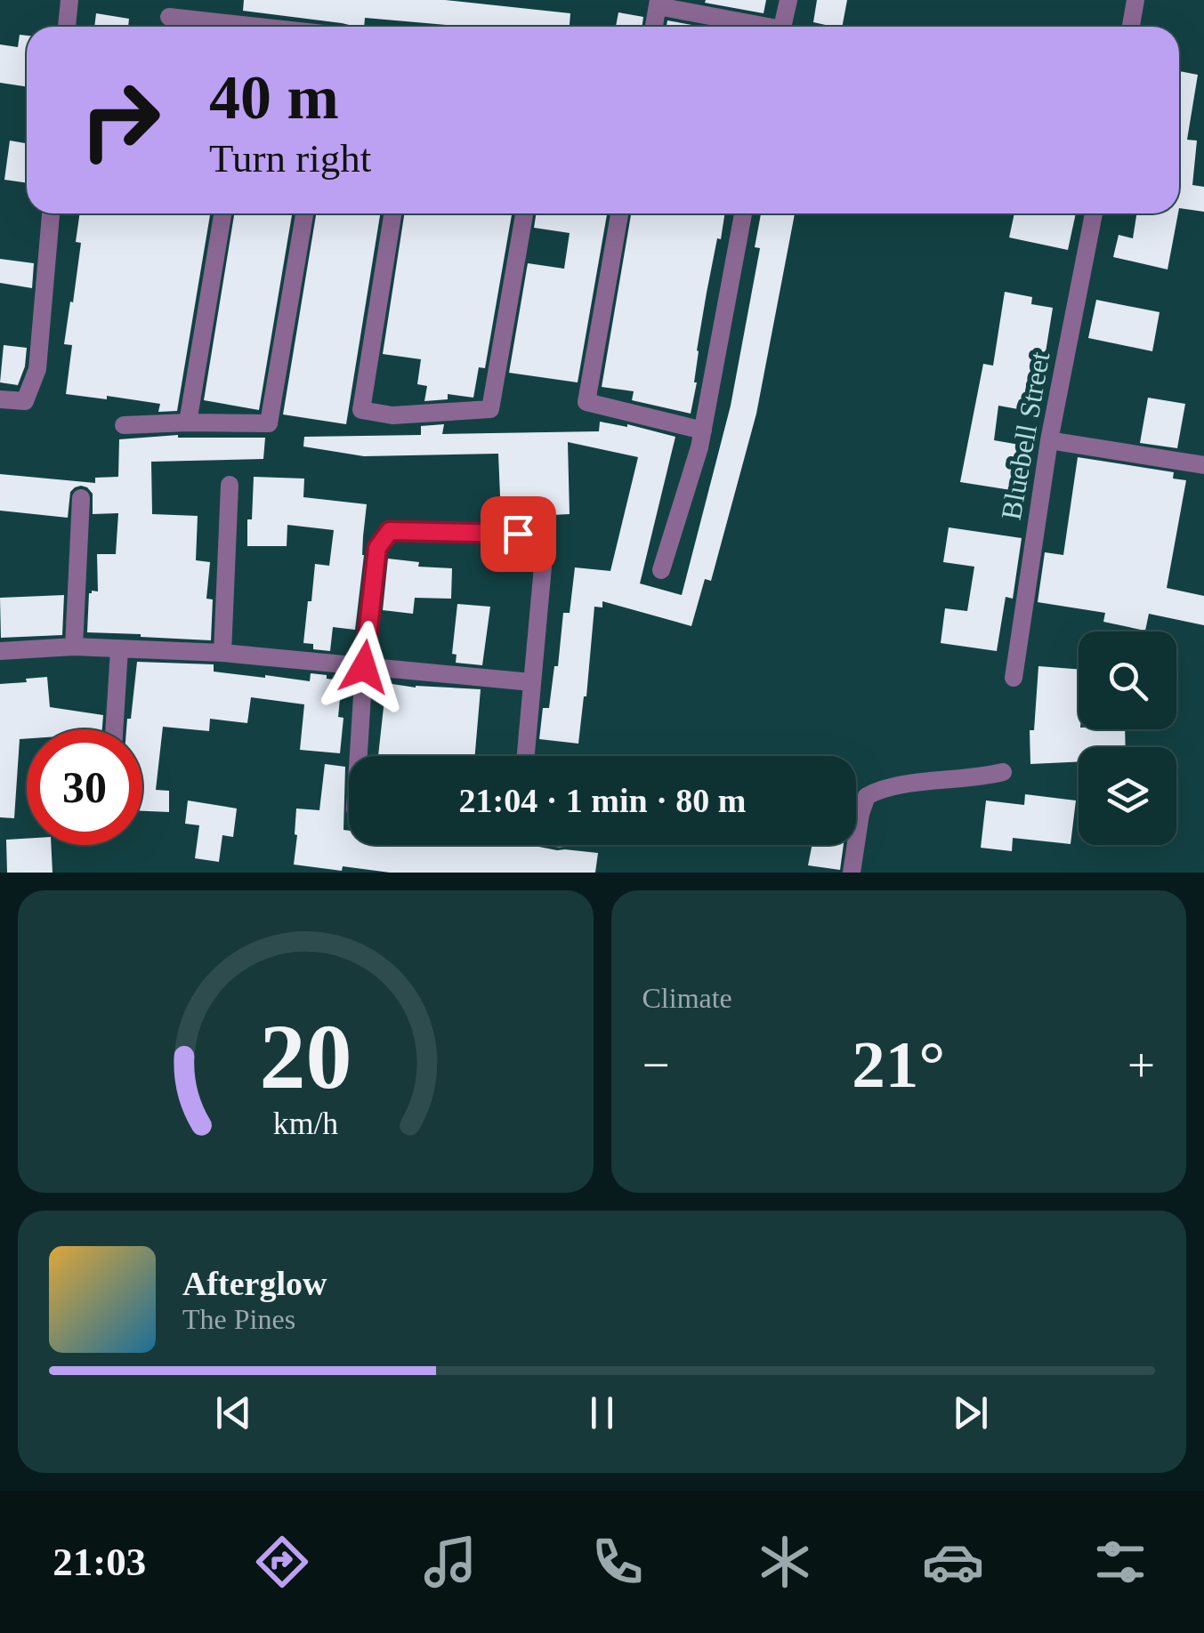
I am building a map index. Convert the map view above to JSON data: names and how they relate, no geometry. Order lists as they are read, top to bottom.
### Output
{
  "streets": {
    "street": ["Bluebell Street"]
  },
  "page": {
    "turn": ["40 m", "Turn right"],
    "limit": "30",
    "trip": "21:04 · 1 min · 80 m",
    "tile": "Climate",
    "heat": ["−", "21°", "+"],
    "song": ["Afterglow", "The Pines"],
    "tabs": "21:03",
    "gauge": ["20", "km/h"]
  }
}
